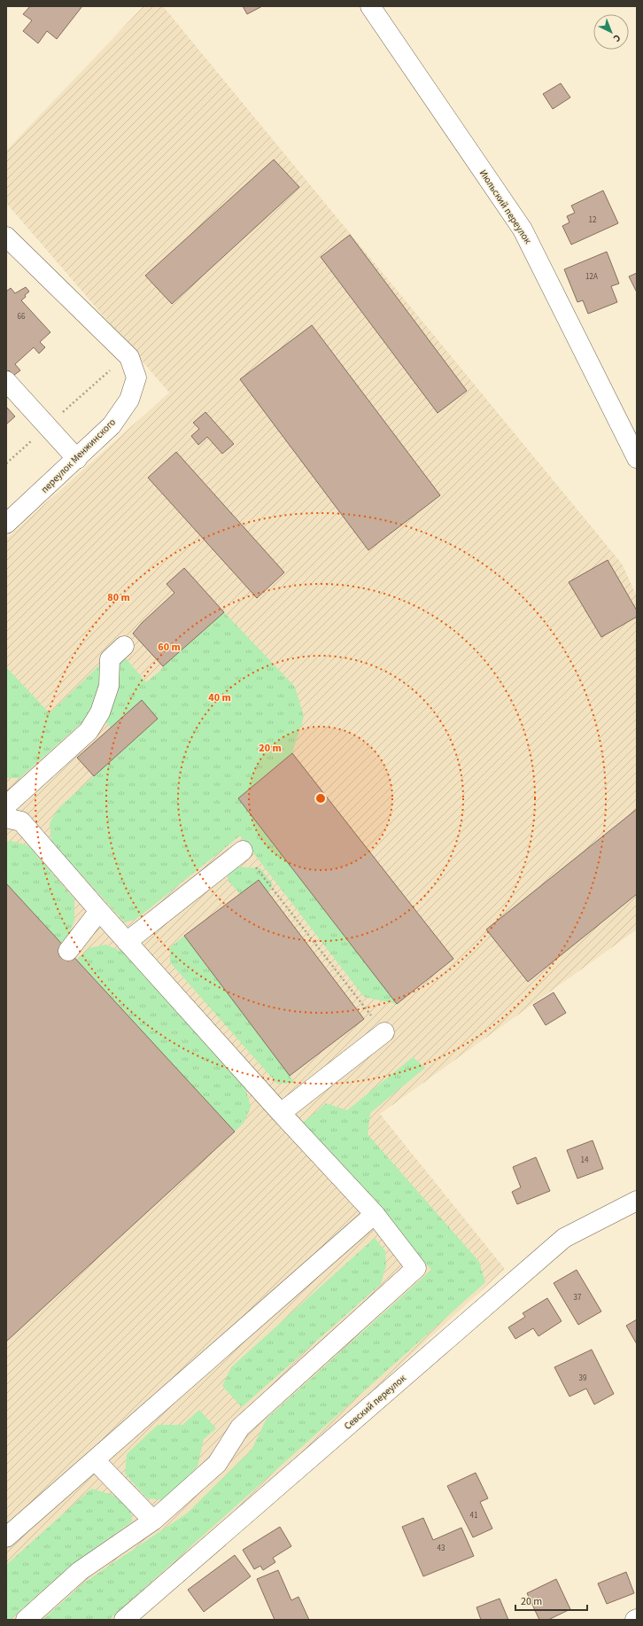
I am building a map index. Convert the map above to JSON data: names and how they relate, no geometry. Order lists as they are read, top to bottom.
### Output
{
  "streets": {
    "street": ["Июльский переулок", "переулок Менжинского", "Севский переулок"]
  },
  "house_numbers": [
    "12",
    "12А",
    "66",
    "14",
    "37",
    "39",
    "41",
    "43"
  ],
  "scale_bar": "20 m",
  "north": "bottom right",
  "rings": [
    "80 m",
    "60 m",
    "40 m",
    "20 m"
  ]
}
